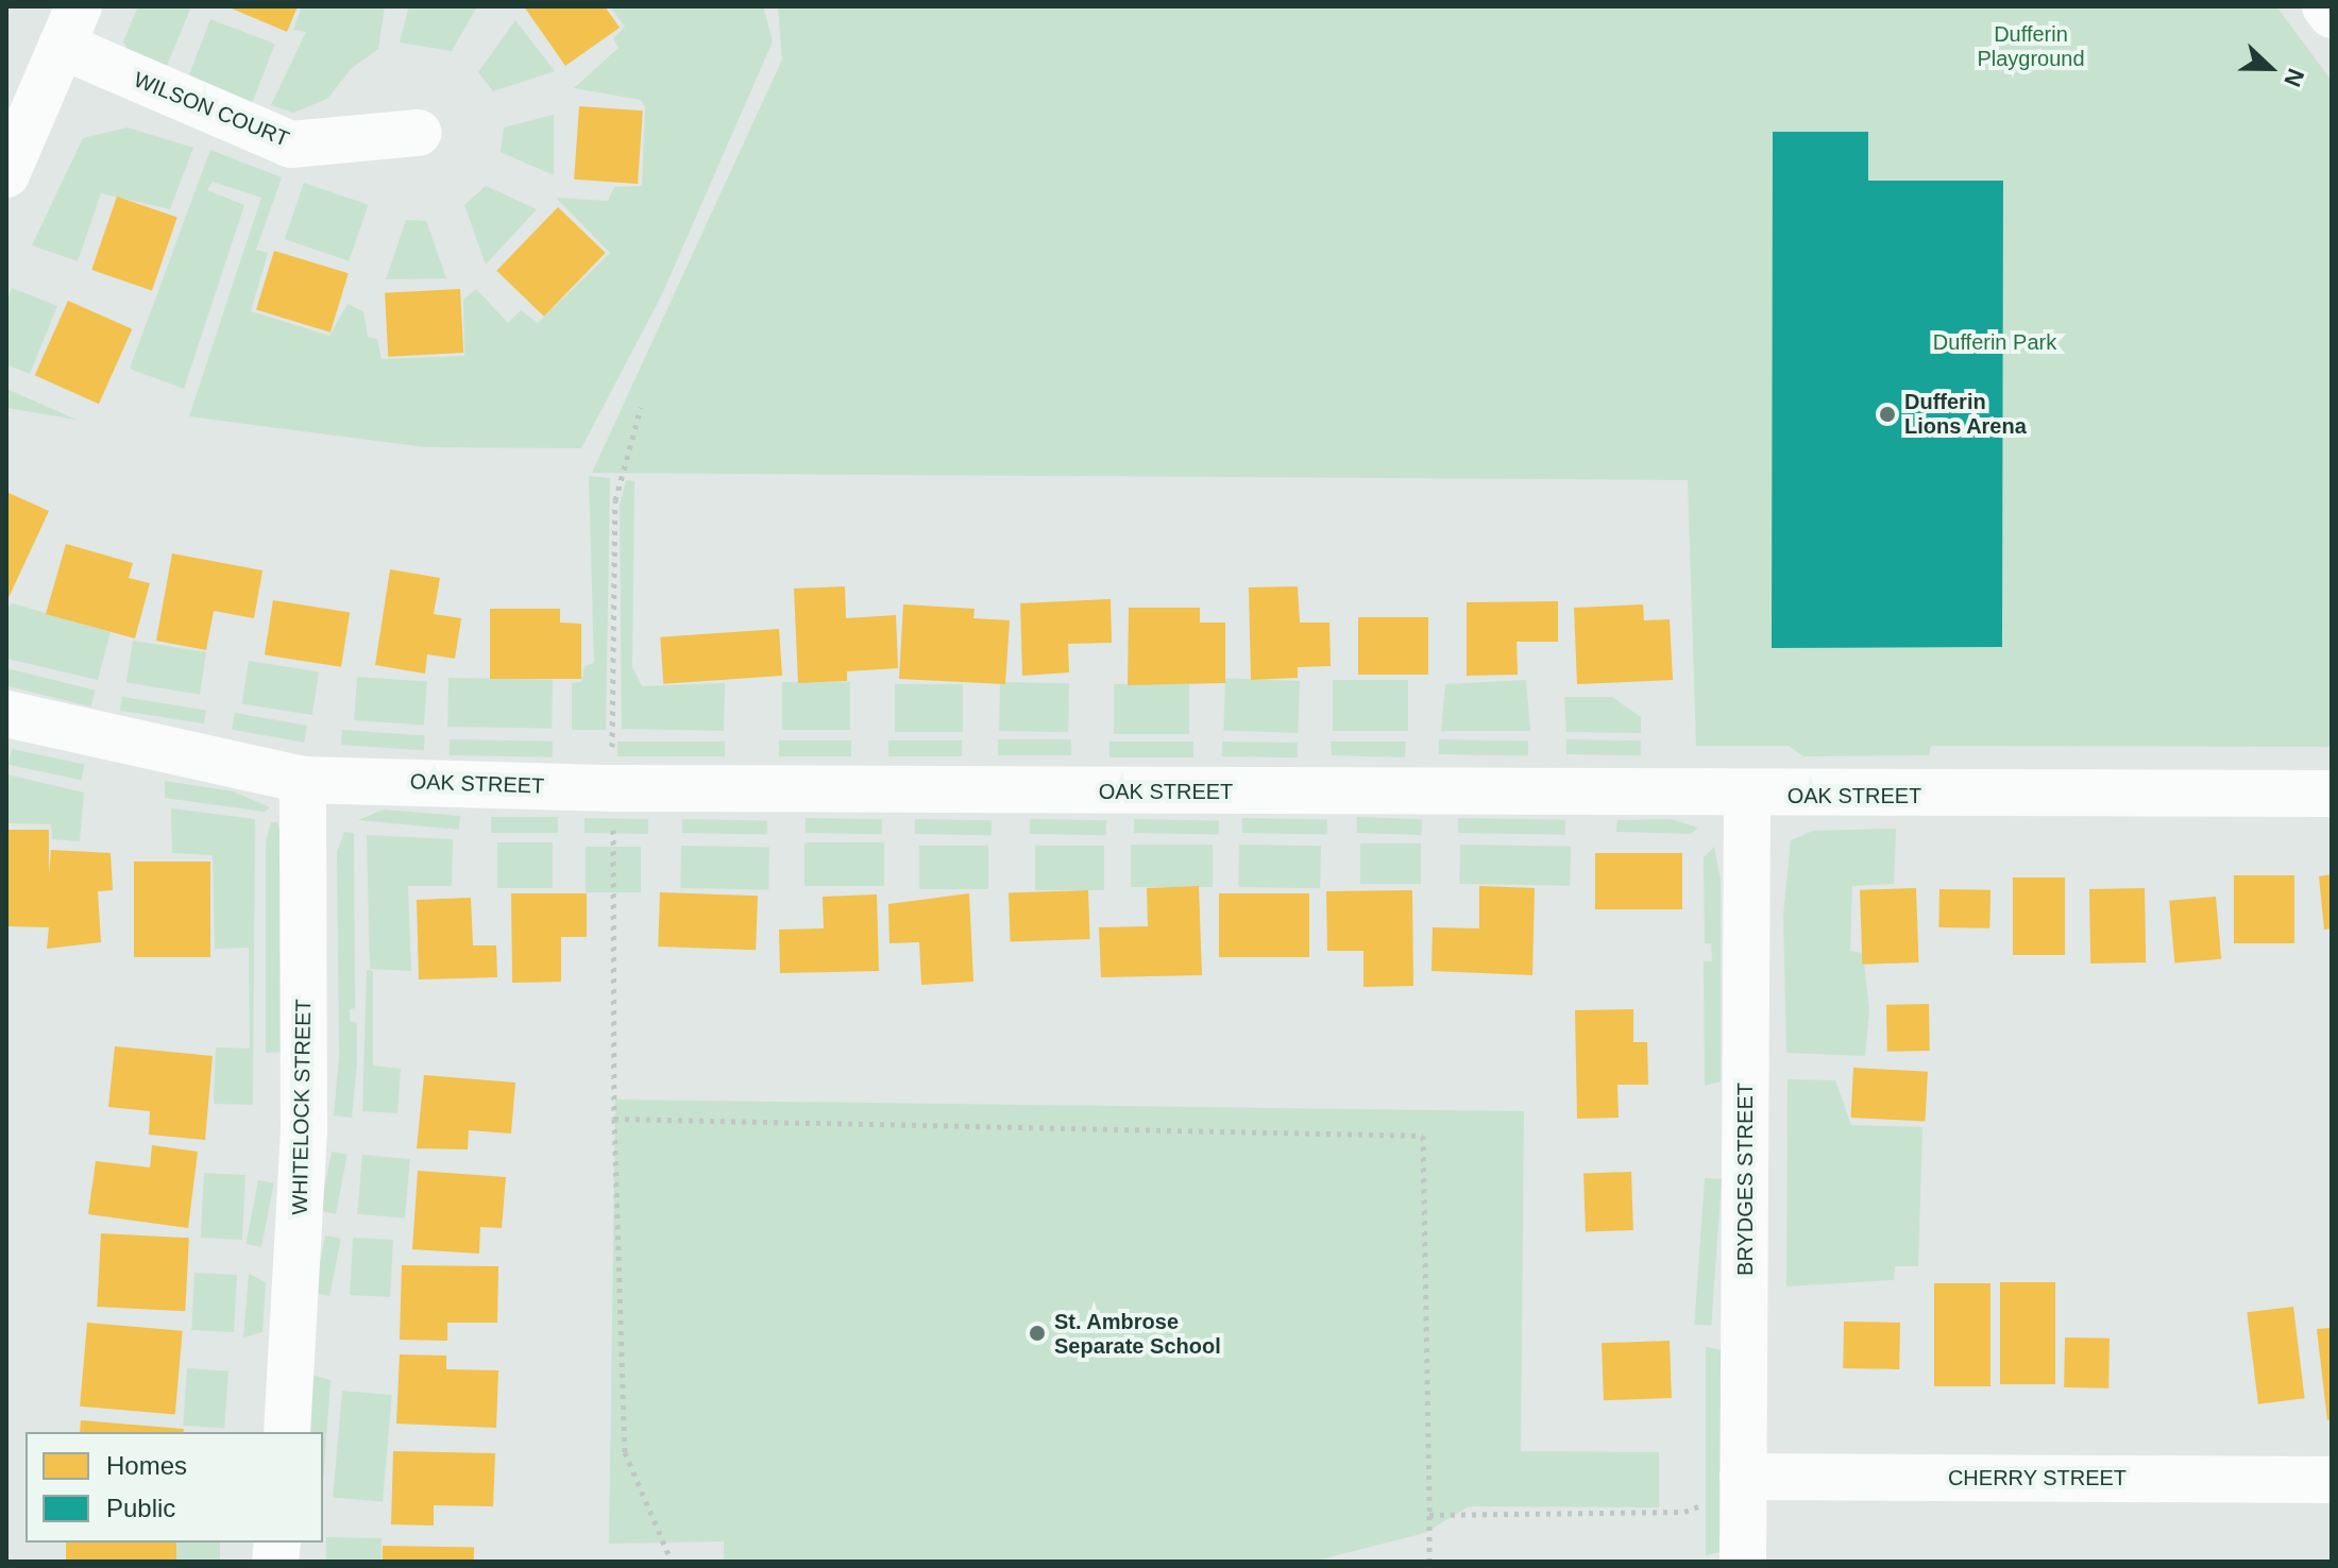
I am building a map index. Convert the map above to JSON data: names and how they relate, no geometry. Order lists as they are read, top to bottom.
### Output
{
  "streets": {
    "street": [
      "WILSON COURT",
      "OAK STREET",
      "WHITELOCK STREET",
      "BRYDGES STREET",
      "CHERRY STREET"
    ]
  },
  "crossings": [
    ["OAK STREET", "WHITELOCK STREET"],
    ["OAK STREET", "BRYDGES STREET"],
    ["BRYDGES STREET", "CHERRY STREET"]
  ],
  "parks": ["Dufferin Playground", "Dufferin Park"],
  "places": ["Dufferin Lions Arena", "St. Ambrose Separate School"],
  "legend": ["Homes", "Public"],
  "north": "right"
}
